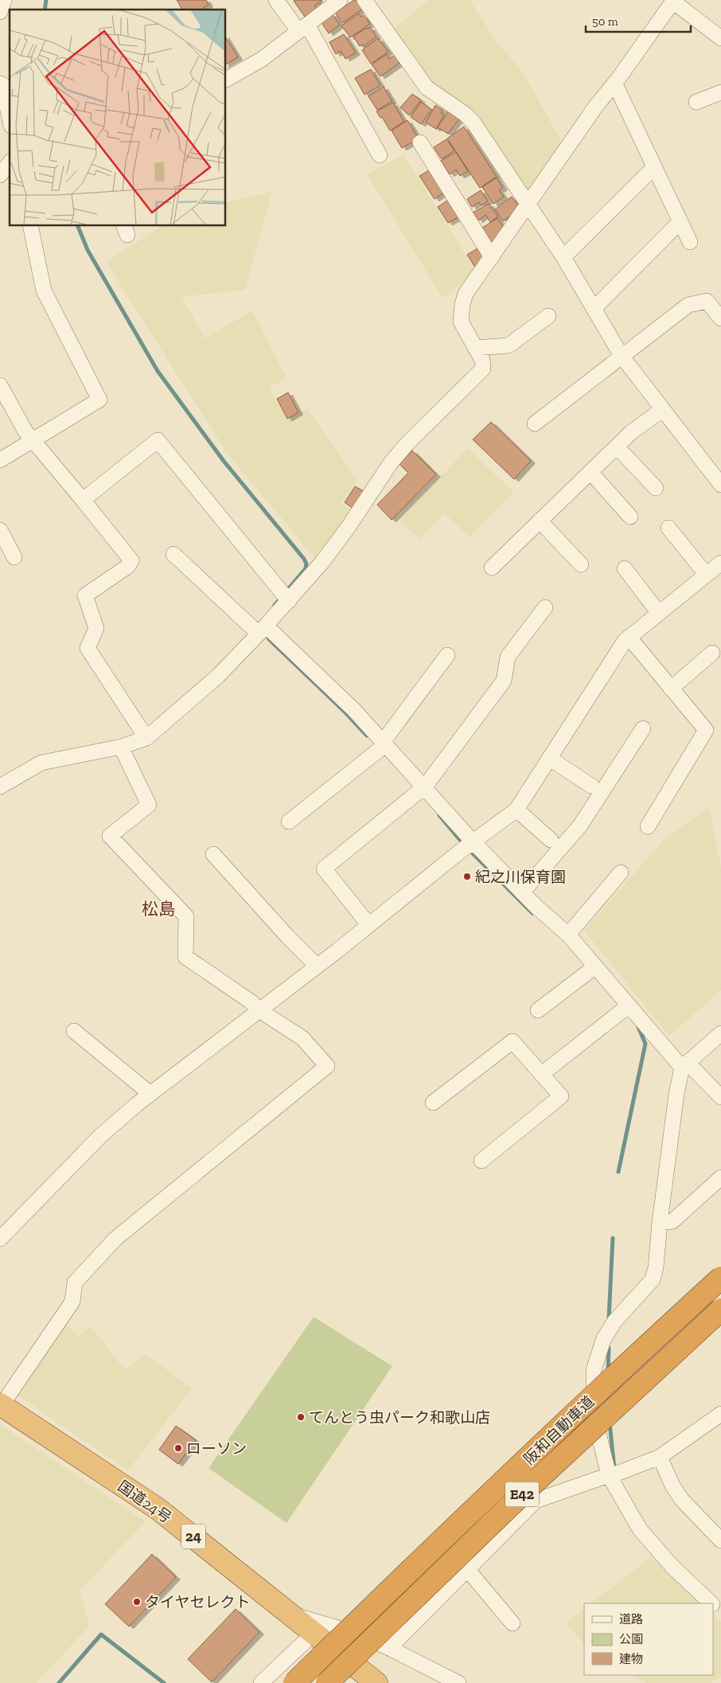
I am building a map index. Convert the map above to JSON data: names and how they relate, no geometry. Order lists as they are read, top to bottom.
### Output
{
  "streets": {
    "highway": [
      "阪和自動車道",
      "E42",
      "国道24号",
      "24"
    ]
  },
  "districts": ["松島"],
  "places": [
    "紀之川保育園",
    "てんとう虫パーク和歌山店",
    "ローソン",
    "タイヤセレクト"
  ],
  "legend": ["道路", "公園", "建物"],
  "scale_bar": "50 m"
}
